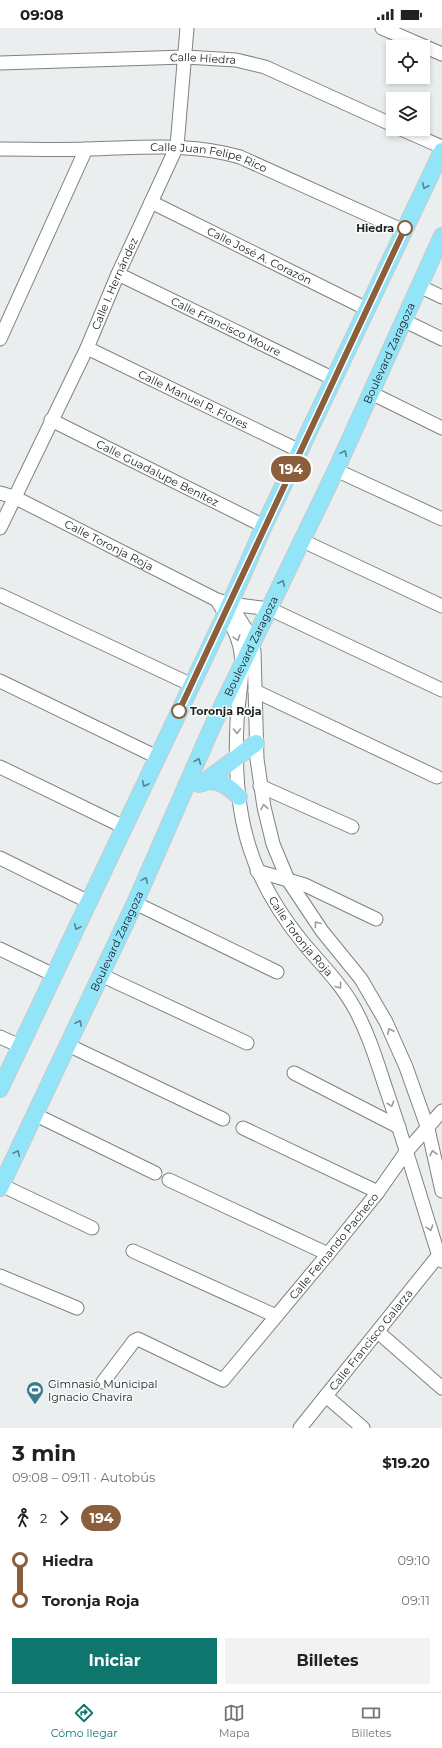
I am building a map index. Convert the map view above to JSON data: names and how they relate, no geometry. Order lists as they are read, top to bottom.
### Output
{
  "streets": {
    "main road": ["Boulevard Zaragoza"],
    "street": [
      "Calle Hiedra",
      "Calle Juan Felipe Rico",
      "Calle José A. Corazón",
      "Calle I. Hernández",
      "Calle Francisco Moure",
      "Calle Manuel R. Flores",
      "Calle Guadalupe Benítez",
      "Calle Toronja Roja",
      "Calle Fernando Pacheco",
      "Calle Francisco Galarza"
    ]
  },
  "crossings": [
    ["Calle Hiedra", "Calle I. Hernández"],
    ["Calle Juan Felipe Rico", "Calle I. Hernández"],
    ["Calle José A. Corazón", "Calle I. Hernández"],
    ["Calle I. Hernández", "Calle Francisco Moure"],
    ["Calle I. Hernández", "Calle Manuel R. Flores"],
    ["Calle I. Hernández", "Calle Guadalupe Benítez"],
    ["Calle I. Hernández", "Calle Toronja Roja"],
    ["Boulevard Zaragoza", "Calle Toronja Roja"],
    ["Calle Toronja Roja", "Calle Fernando Pacheco"],
    ["Calle Toronja Roja", "Calle Francisco Galarza"]
  ],
  "places": {
    "other": ["Hiedra", "Toronja Roja"],
    "sports": ["Gimnasio Municipal Ignacio Chavira"]
  },
  "lines": ["bus line 194"],
  "page": {
    "status": "09:08",
    "on_map": "194",
    "heading": ["3 min", "09:08 – 09:11 · Autobús", "$19.20"],
    "legs": ["2", "194"],
    "list": [
      {
        "name": "Hiedra",
        "value": "09:10"
      },
      {
        "name": "Toronja Roja",
        "value": "09:11"
      }
    ],
    "buttons": ["Iniciar", "Billetes"],
    "tabs": ["Cómo llegar", "Mapa", "Billetes"]
  }
}
